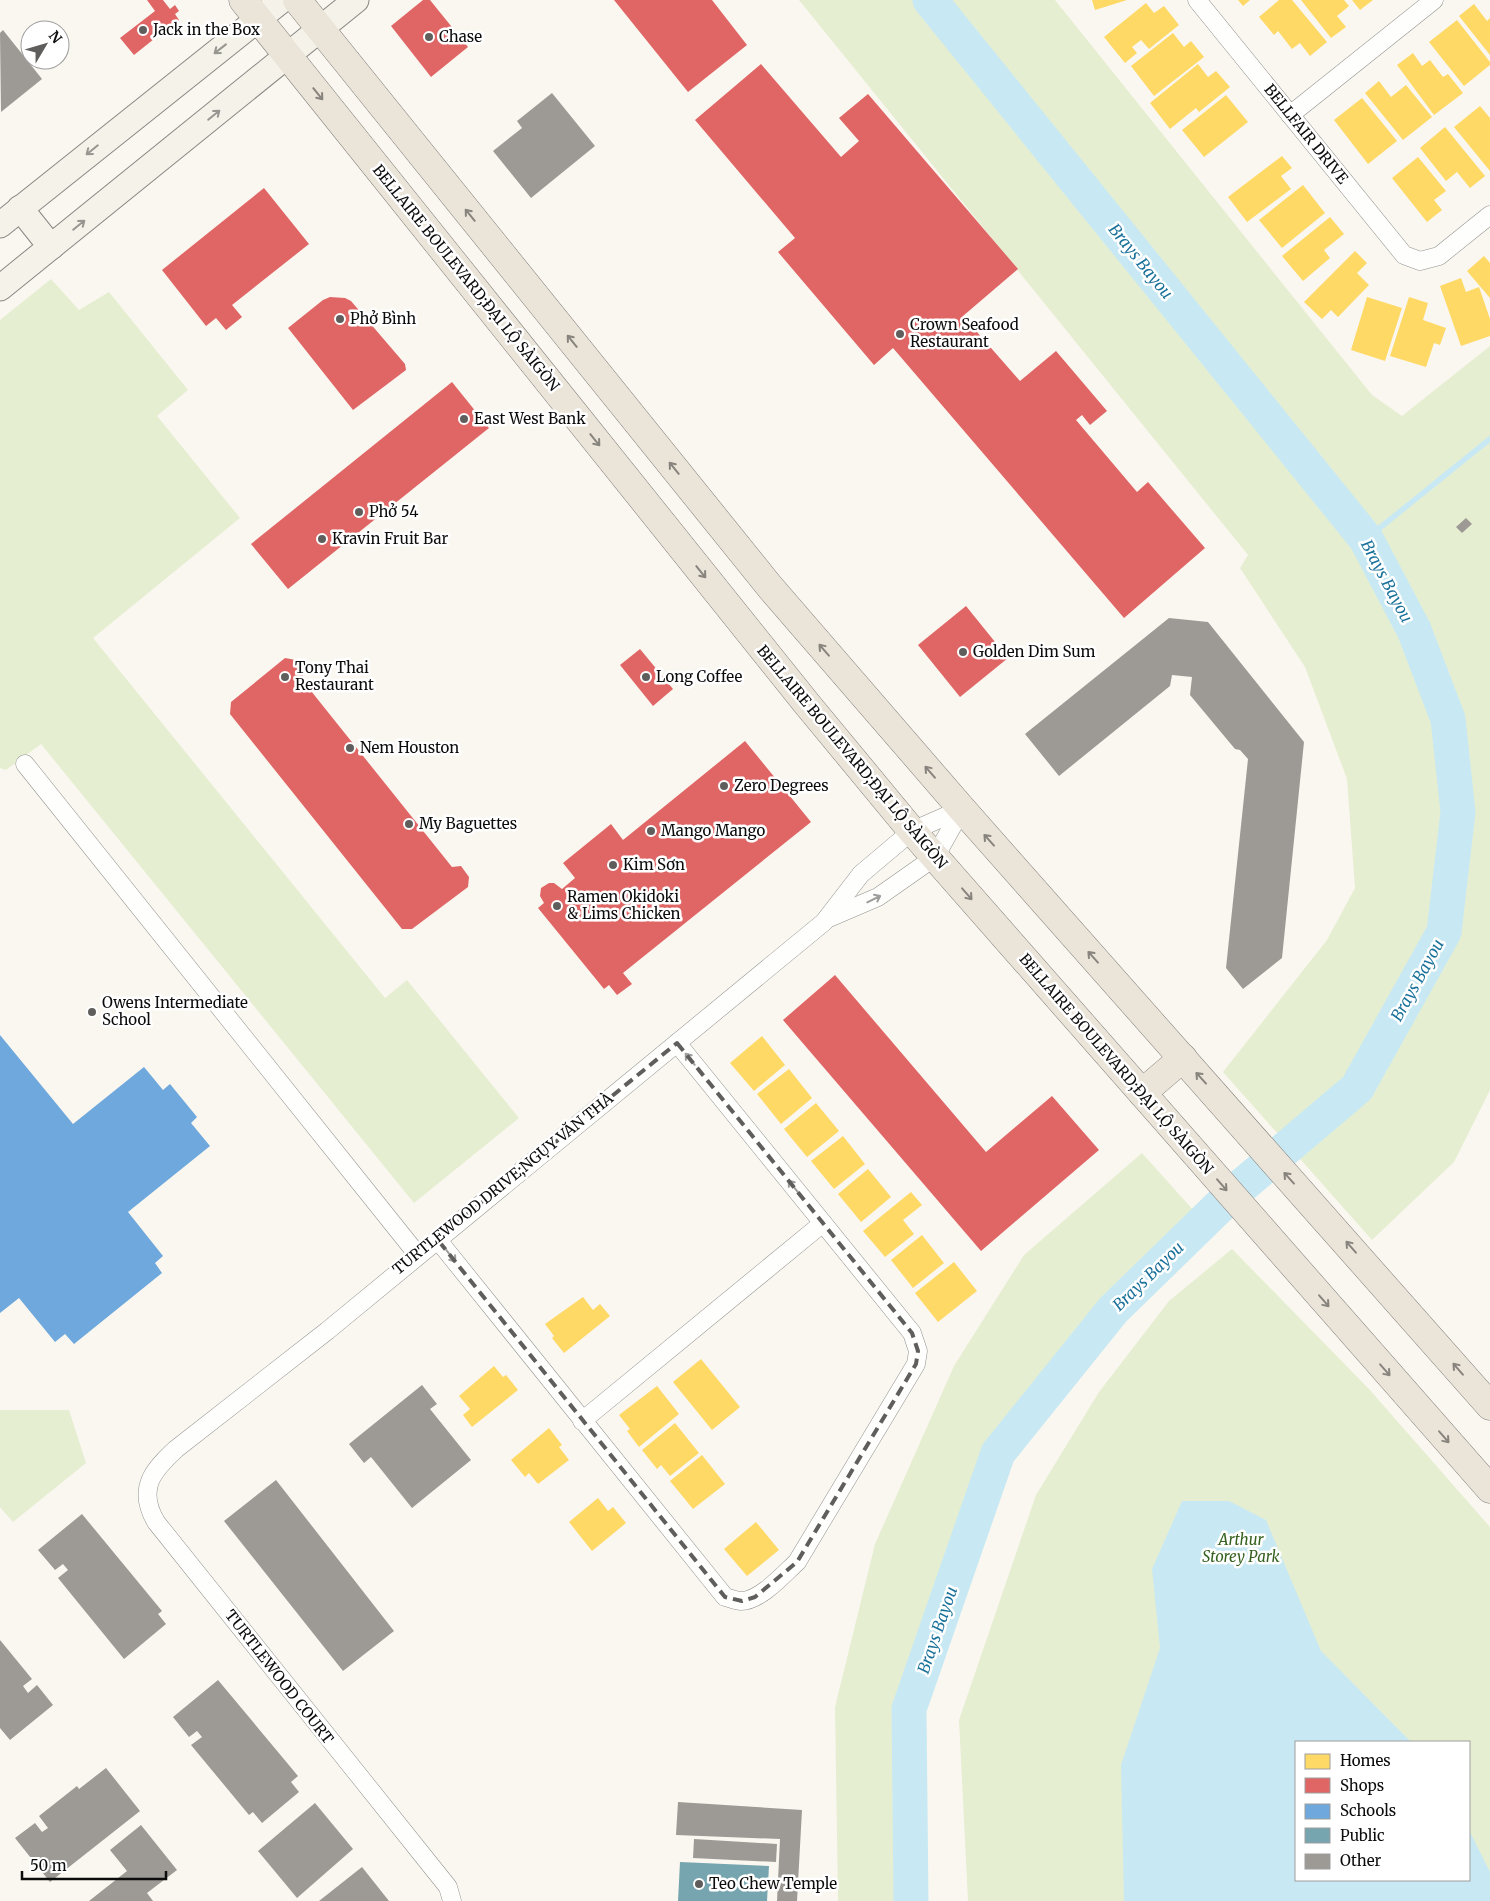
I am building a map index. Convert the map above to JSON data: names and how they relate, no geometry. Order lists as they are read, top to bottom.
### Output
{
  "streets": {
    "main road": ["BELLAIRE BOULEVARD;ĐẠI LỘ SÀIGÒN"],
    "street": ["BELLFAIR DRIVE", "TURTLEWOOD DRIVE;NGỤY VĂN THÀ", "TURTLEWOOD COURT"]
  },
  "crossings": [
    ["BELLAIRE BOULEVARD;ĐẠI LỘ SÀIGÒN", "TURTLEWOOD DRIVE;NGỤY VĂN THÀ"],
    ["TURTLEWOOD DRIVE;NGỤY VĂN THÀ", "TURTLEWOOD COURT"]
  ],
  "water": ["Brays Bayou"],
  "parks": ["Arthur Storey Park"],
  "places": [
    "Jack in the Box",
    "Chase",
    "Phở Bình",
    "Crown Seafood Restaurant",
    "East West Bank",
    "Phở 54",
    "Kravin Fruit Bar",
    "Golden Dim Sum",
    "Tony Thai Restaurant",
    "Long Coffee",
    "Nem Houston",
    "Zero Degrees",
    "My Baguettes",
    "Mango Mango",
    "Kim Sơn",
    "Ramen Okidoki & Lims Chicken",
    "Owens Intermediate School",
    "Teo Chew Temple"
  ],
  "legend": [
    "Homes",
    "Shops",
    "Schools",
    "Public",
    "Other"
  ],
  "scale_bar": "50 m",
  "north": "top right"
}
